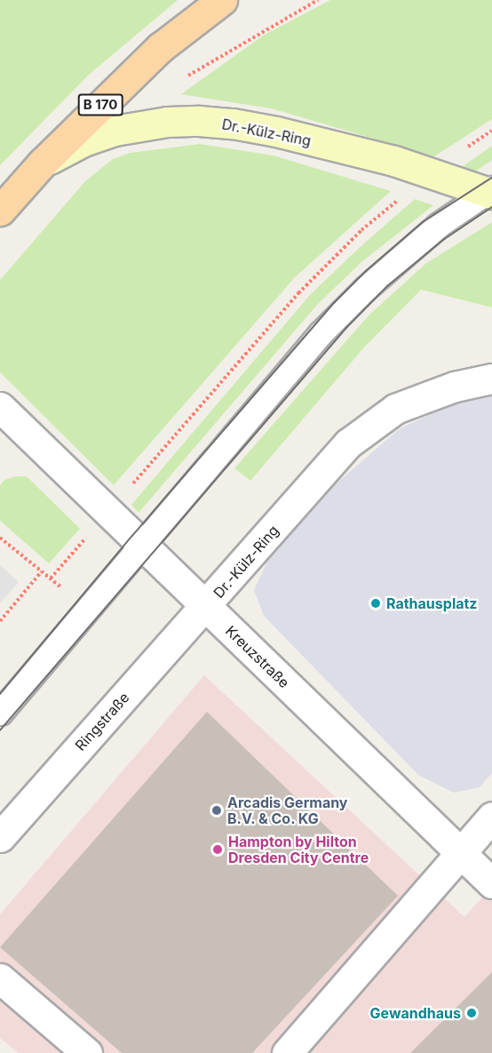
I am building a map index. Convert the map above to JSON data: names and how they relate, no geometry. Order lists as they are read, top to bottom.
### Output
{
  "streets": {
    "main road": ["B 170", "Dr.-Külz-Ring"],
    "street": ["Kreuzstraße", "Ringstraße"]
  },
  "crossings": [
    ["B 170", "Dr.-Külz-Ring"],
    ["Dr.-Külz-Ring", "Kreuzstraße"],
    ["Dr.-Külz-Ring", "Ringstraße"],
    ["Kreuzstraße", "Ringstraße"]
  ],
  "places": [
    "Rathausplatz",
    "Arcadis Germany B.V. & Co. KG",
    "Hampton by Hilton Dresden City Centre",
    "Gewandhaus"
  ]
}
